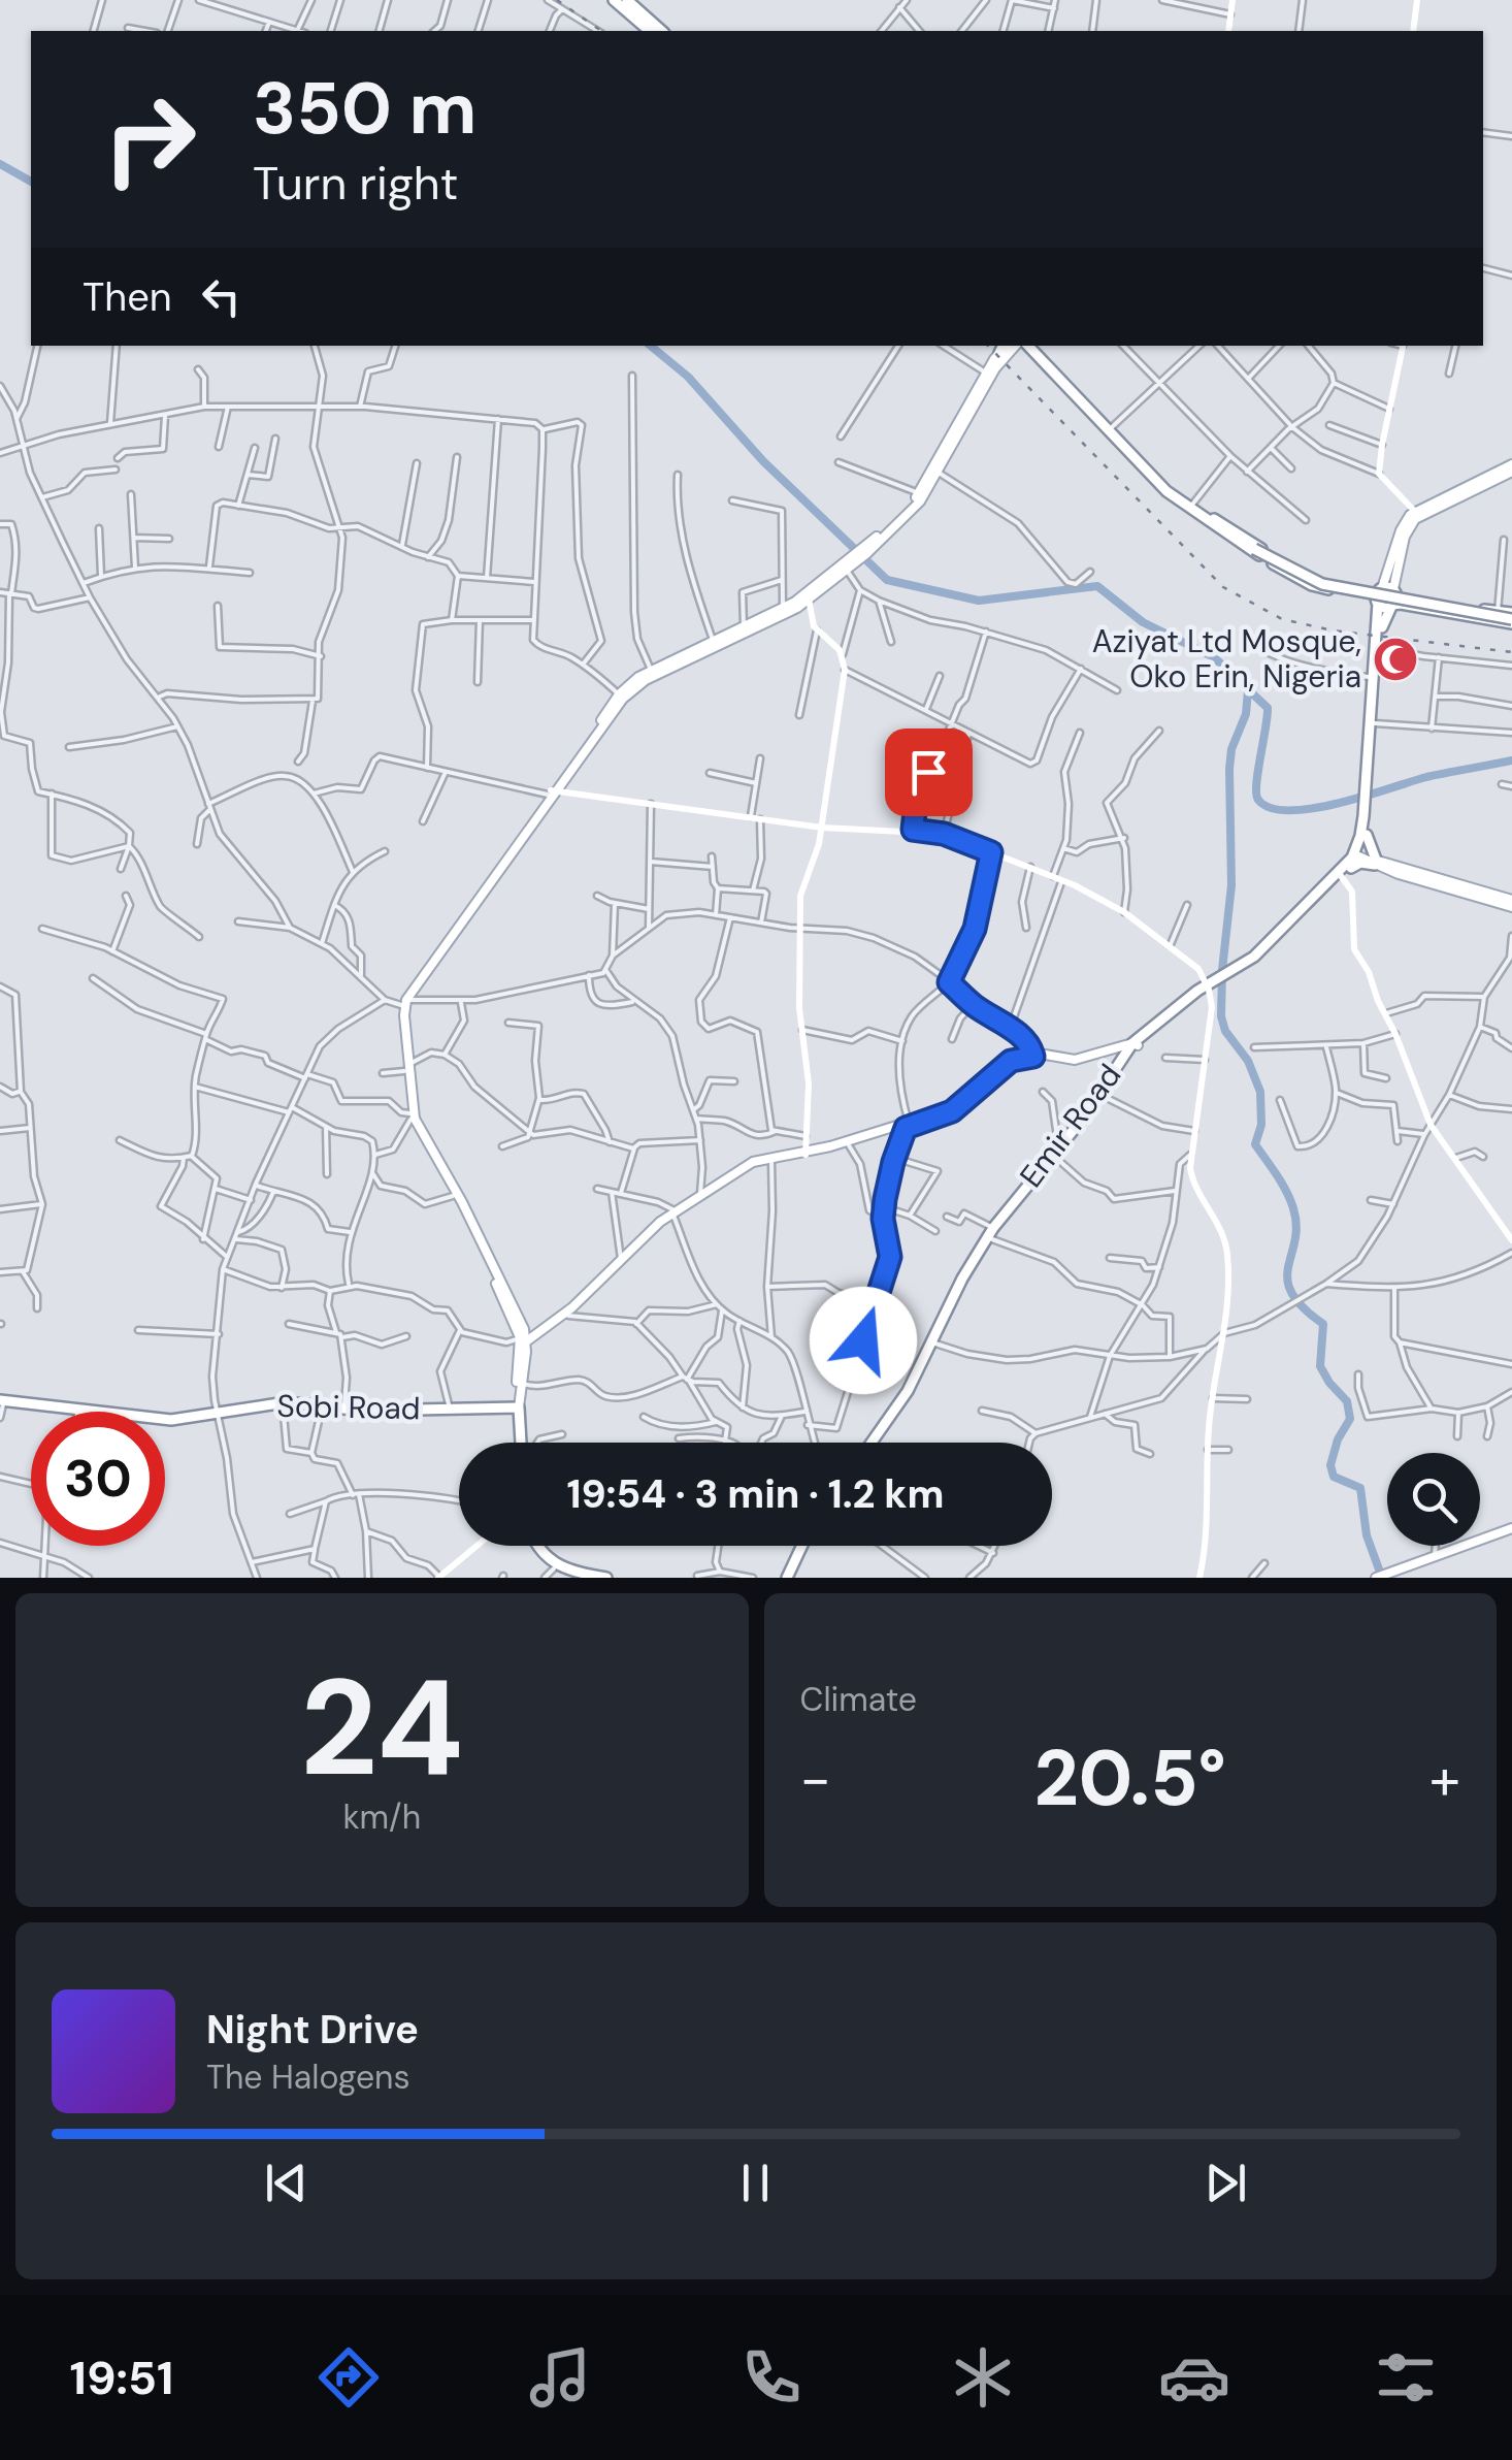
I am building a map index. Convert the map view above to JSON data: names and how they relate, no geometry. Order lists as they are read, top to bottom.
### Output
{
  "streets": {
    "highway": ["Emir Road", "Sobi Road"]
  },
  "places": {
    "mosque": ["Aziyat Ltd Mosque, Oko Erin, Nigeria"]
  },
  "page": {
    "turn": ["350 m", "Turn right"],
    "then": "Then",
    "limit": "30",
    "trip": "19:54 · 3 min · 1.2 km",
    "tile": [
      ["24", "km/h"],
      "Climate"
    ],
    "heat": ["−", "20.5°", "+"],
    "song": ["Night Drive", "The Halogens"],
    "tabs": "19:51"
  }
}
